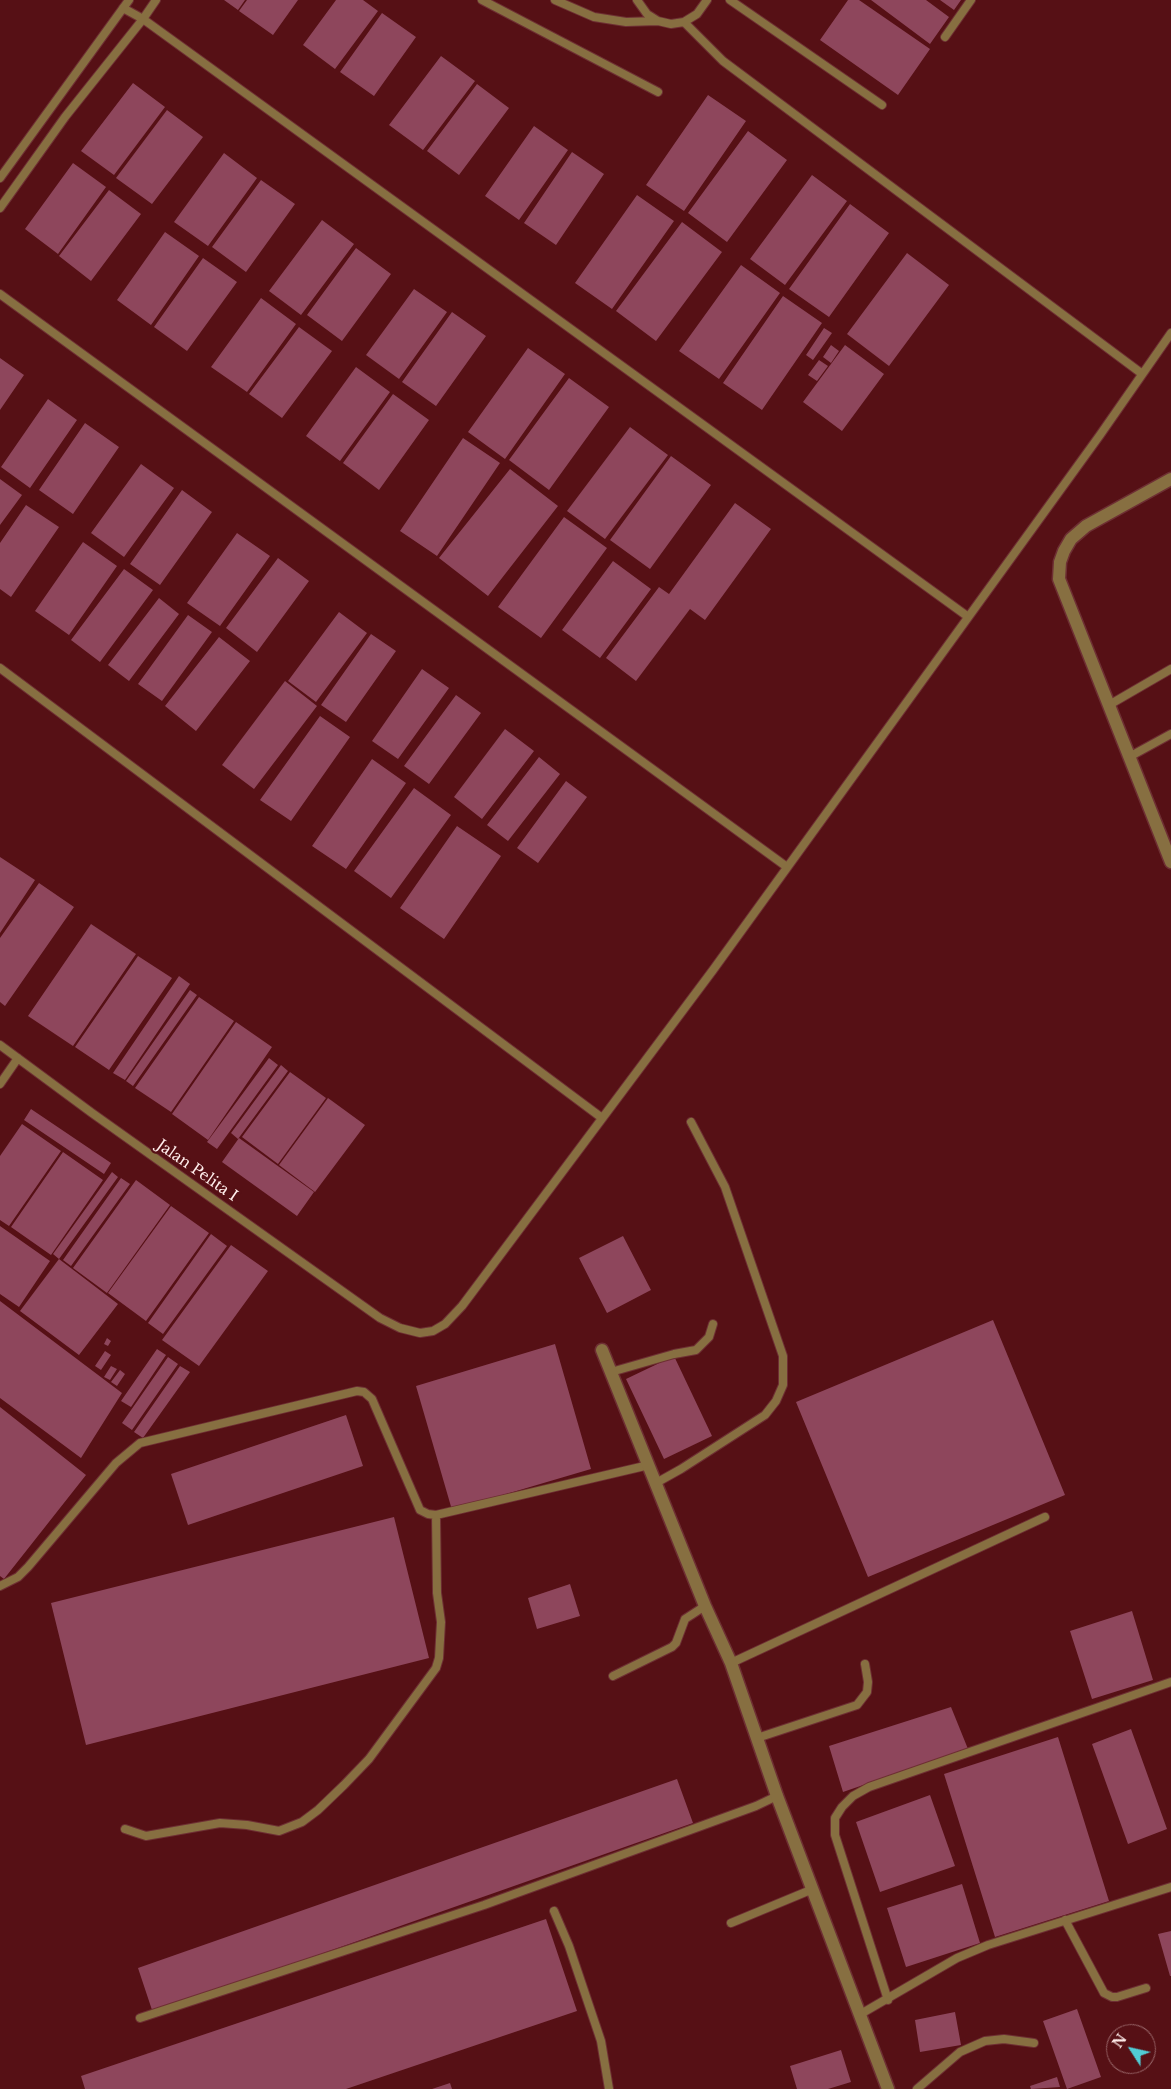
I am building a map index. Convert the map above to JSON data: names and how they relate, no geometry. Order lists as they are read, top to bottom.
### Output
{
  "streets": {
    "lane": ["Jalan Pelita I"]
  },
  "north": "top left"
}
